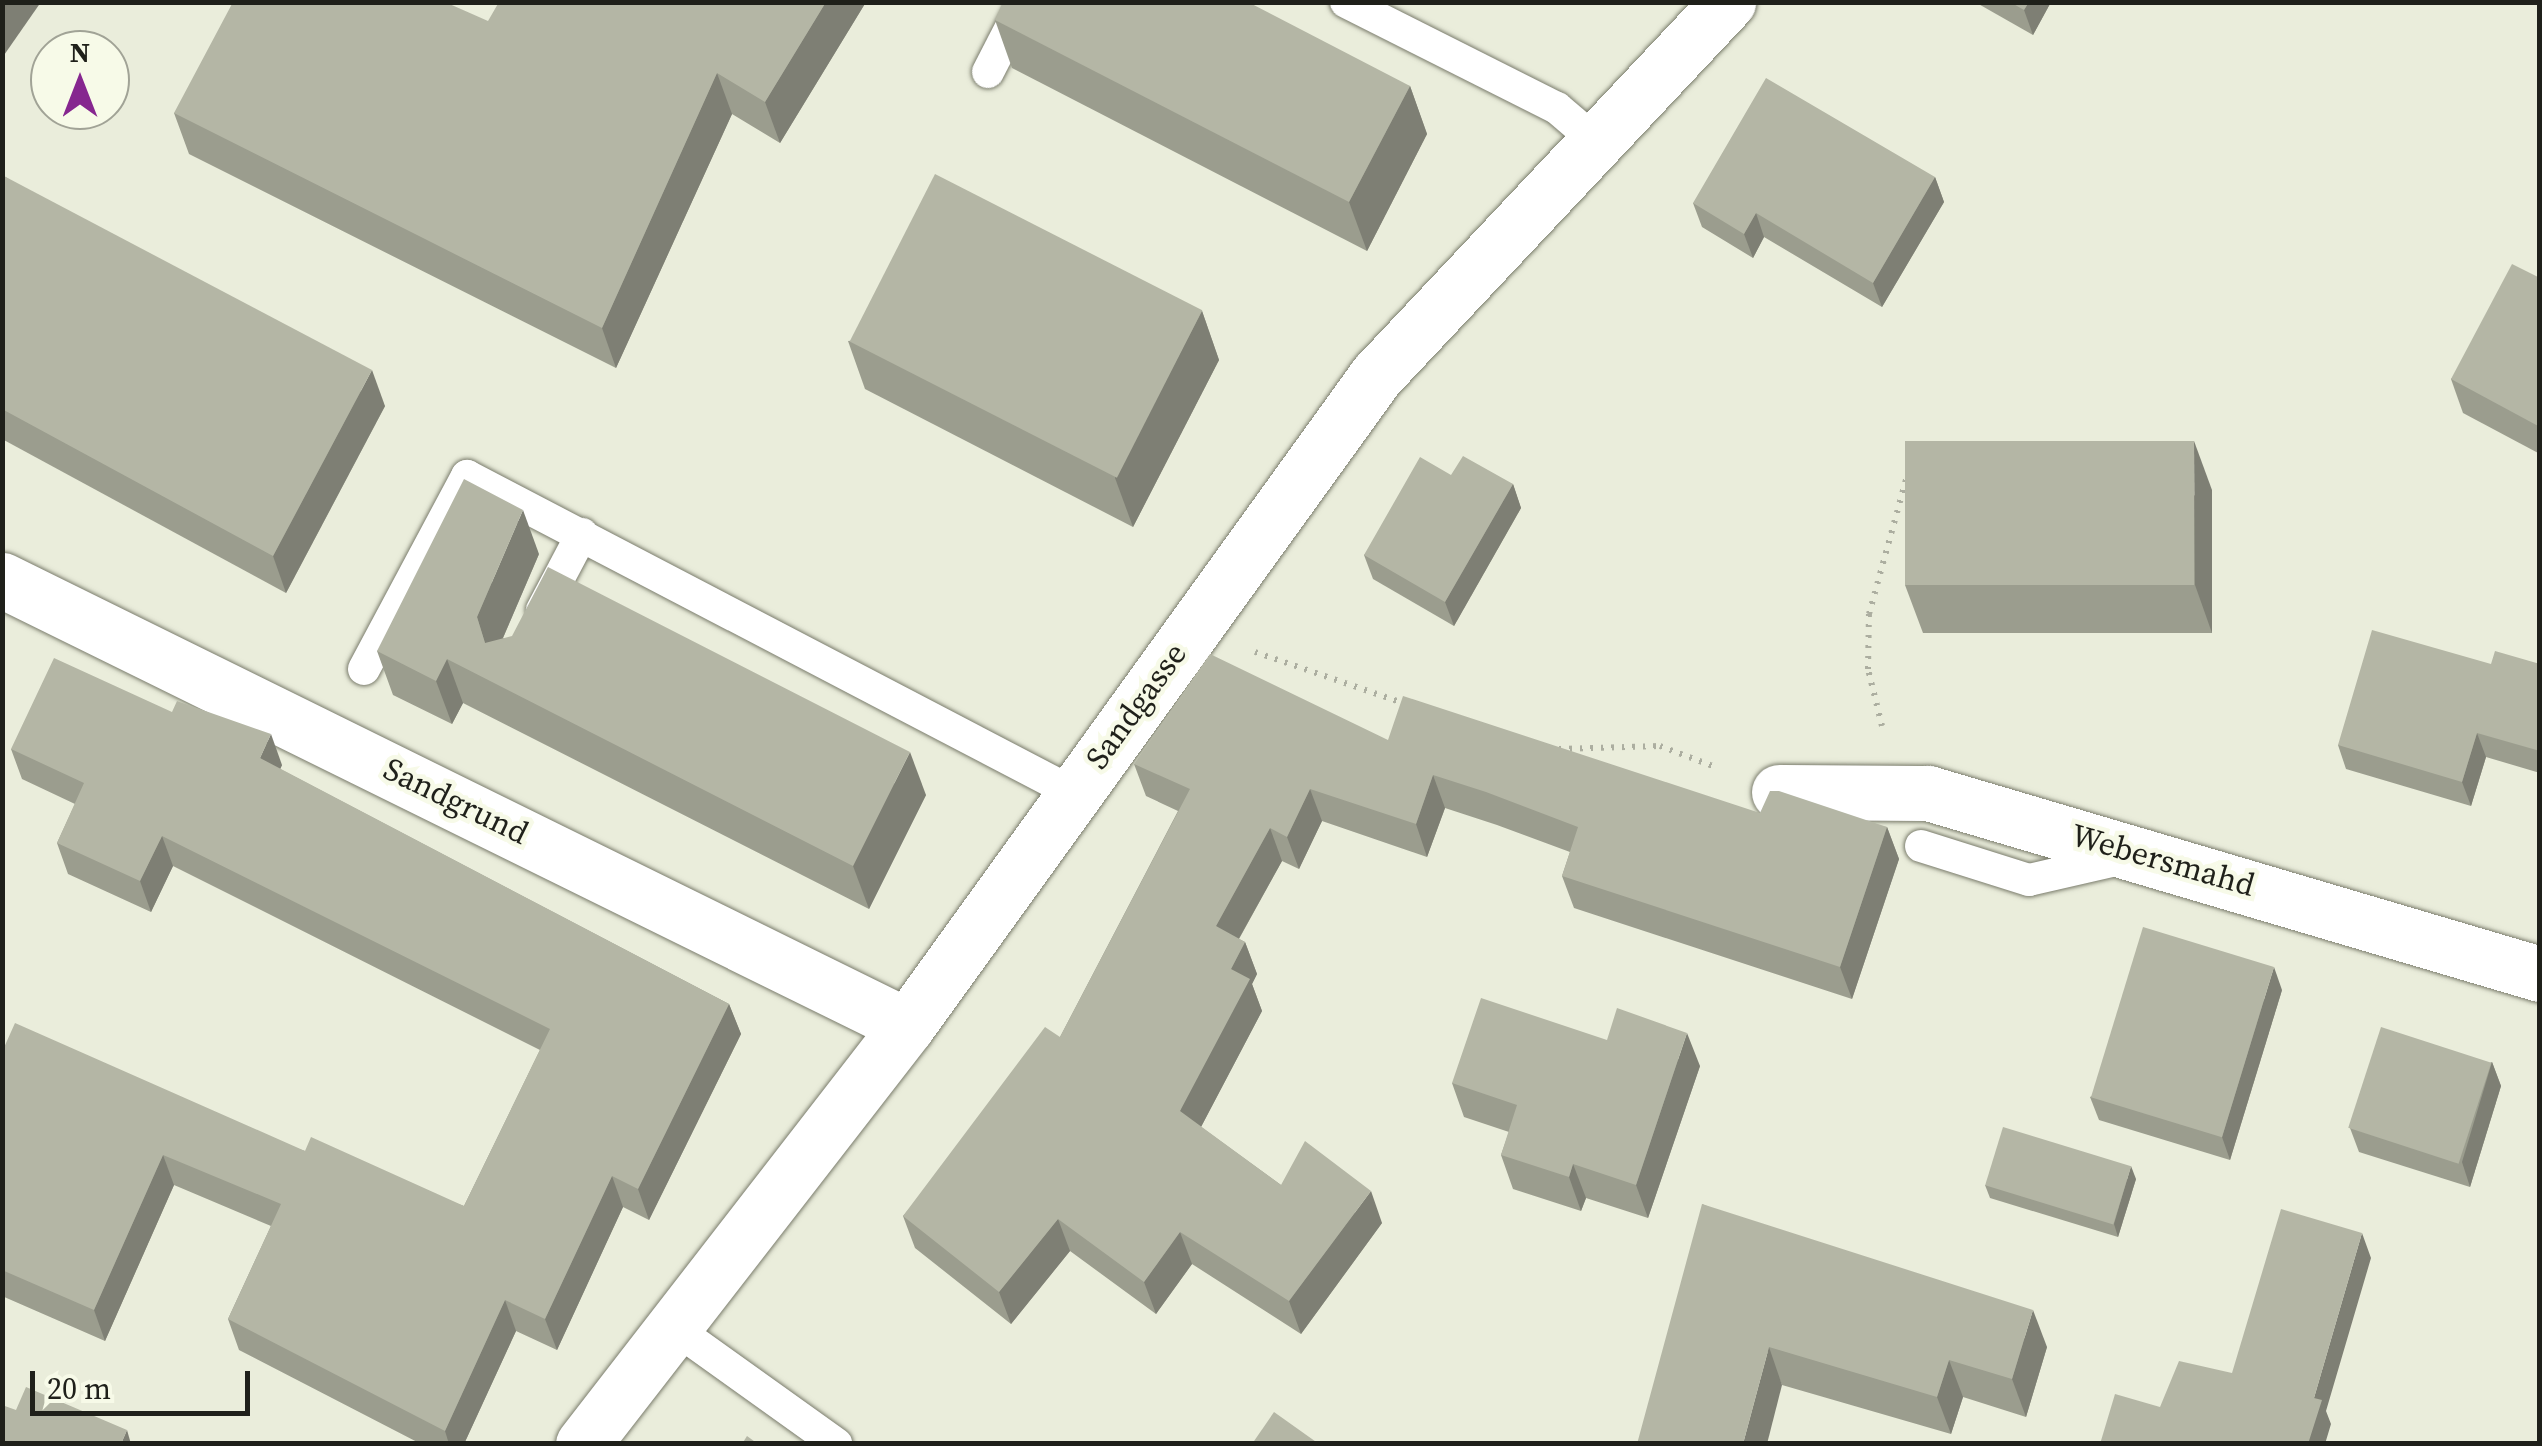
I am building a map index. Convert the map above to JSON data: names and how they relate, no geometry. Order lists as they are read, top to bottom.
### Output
{
  "streets": {
    "street": ["Sandgasse", "Sandgrund", "Webersmahd"]
  },
  "crossings": [
    ["Sandgasse", "Sandgrund"]
  ],
  "scale_bar": "20 m",
  "north": "top"
}
